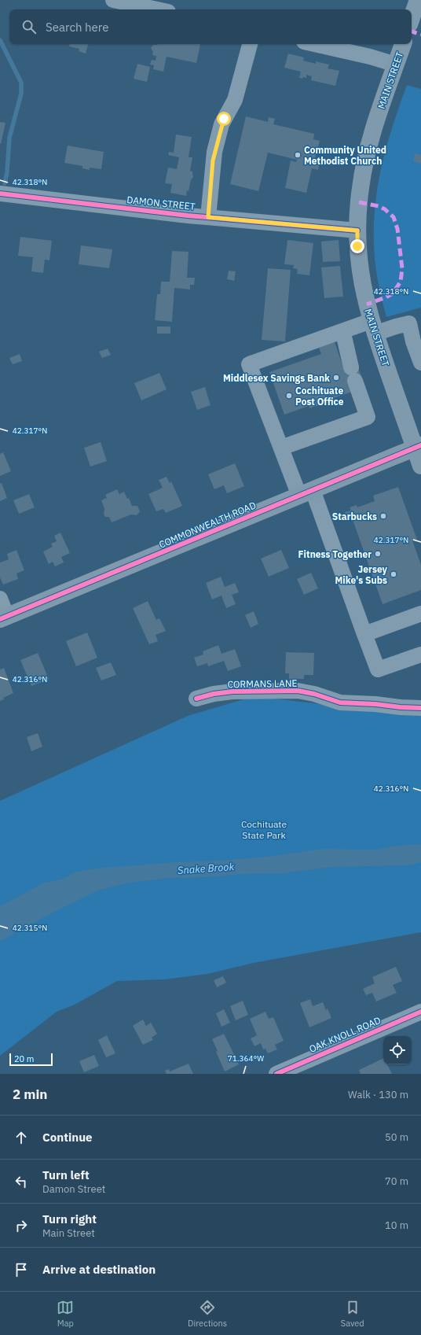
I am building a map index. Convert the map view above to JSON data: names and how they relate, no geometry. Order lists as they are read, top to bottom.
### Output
{
  "streets": {
    "main road": ["MAIN STREET", "COMMONWEALTH ROAD"],
    "street": ["DAMON STREET", "CORMANS LANE", "OAK KNOLL ROAD"]
  },
  "crossings": [
    ["MAIN STREET", "DAMON STREET"],
    ["MAIN STREET", "COMMONWEALTH ROAD"]
  ],
  "water": ["Snake Brook"],
  "parks": ["Cochituate State Park"],
  "places": [
    "Community United Methodist Church",
    "Middlesex Savings Bank",
    "Cochituate Post Office",
    "Starbucks",
    "Fitness Together",
    "Jersey Mike's Subs"
  ],
  "scale_bar": "20 m",
  "page": {
    "search": "Search here",
    "scale": "20 m",
    "heading": ["2 min", "Walk · 130 m"],
    "list": [
      ["Continue", "50 m"],
      ["Turn left", "Damon Street", "70 m"],
      ["Turn right", "Main Street", "10 m"],
      "Arrive at destination"
    ],
    "nav": ["Map", "Directions", "Saved"]
  },
  "coordinates": [
    "42.318°N",
    "42.317°N",
    "42.316°N",
    "42.315°N",
    "71.364°W"
  ]
}
